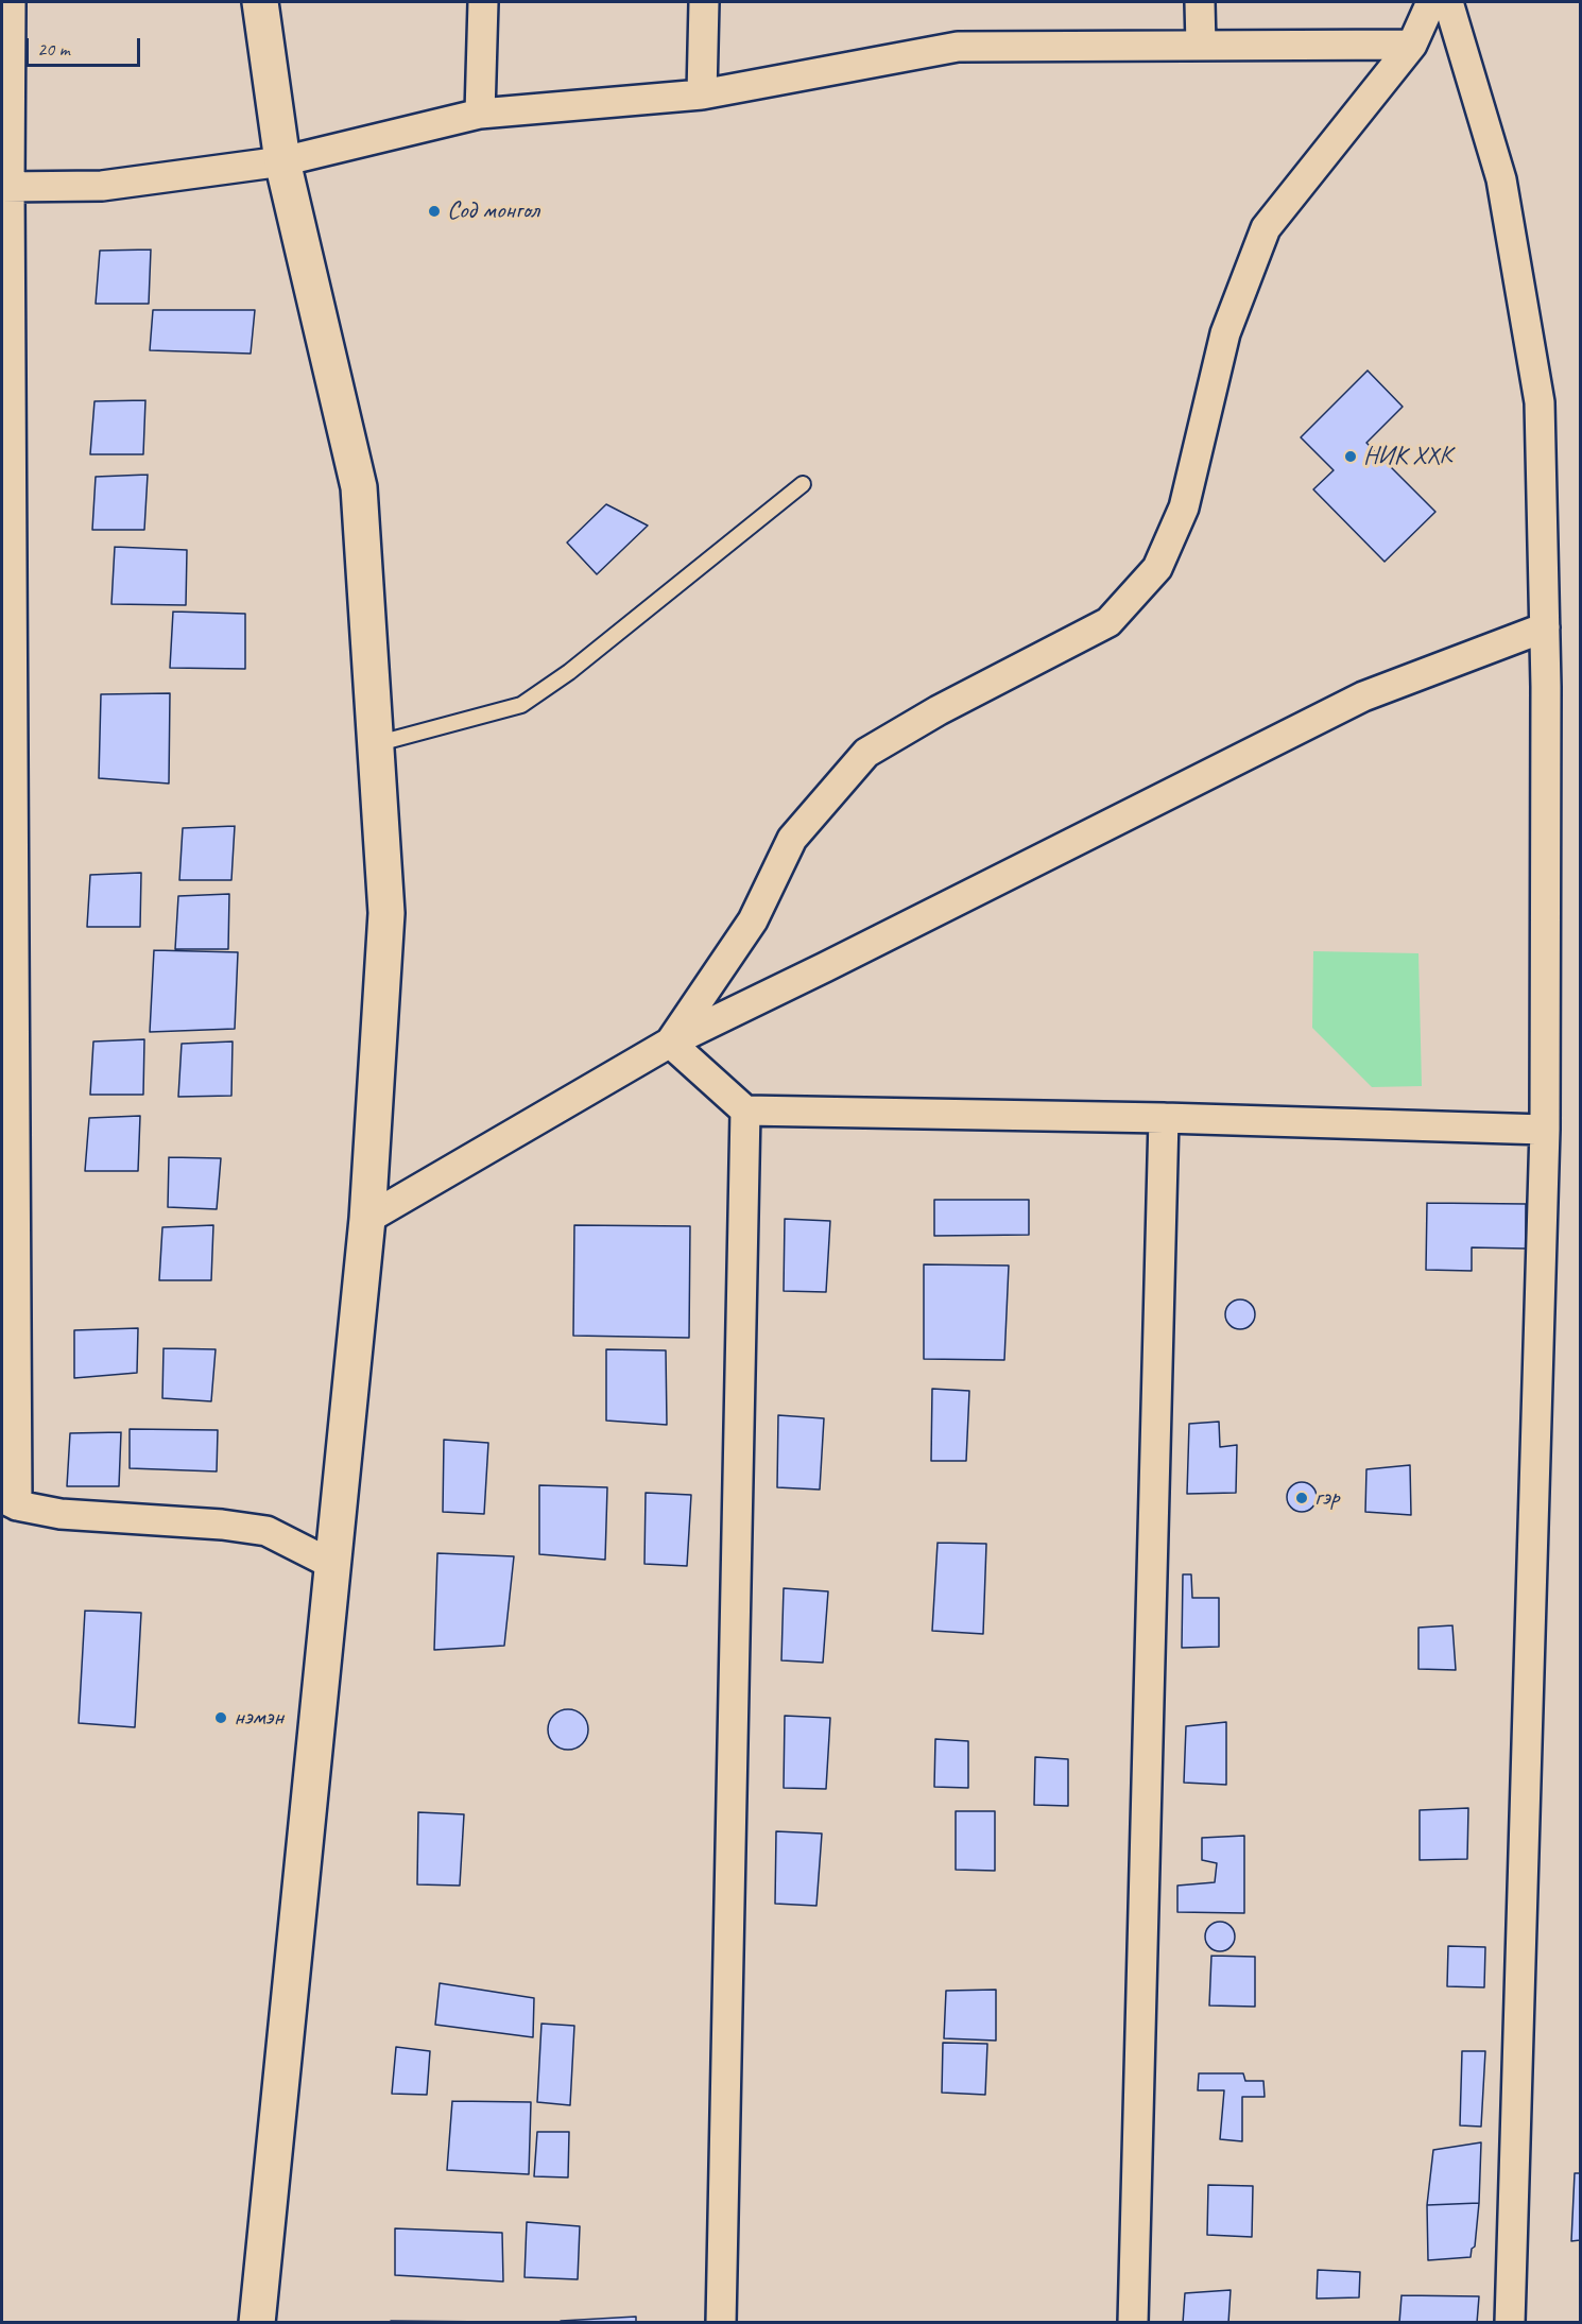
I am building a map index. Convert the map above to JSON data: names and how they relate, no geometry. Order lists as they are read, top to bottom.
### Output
{
  "places": [
    "Сод монгол",
    "НИК ХХК",
    "гэр",
    "нэмэн"
  ],
  "scale_bar": "20 m"
}
